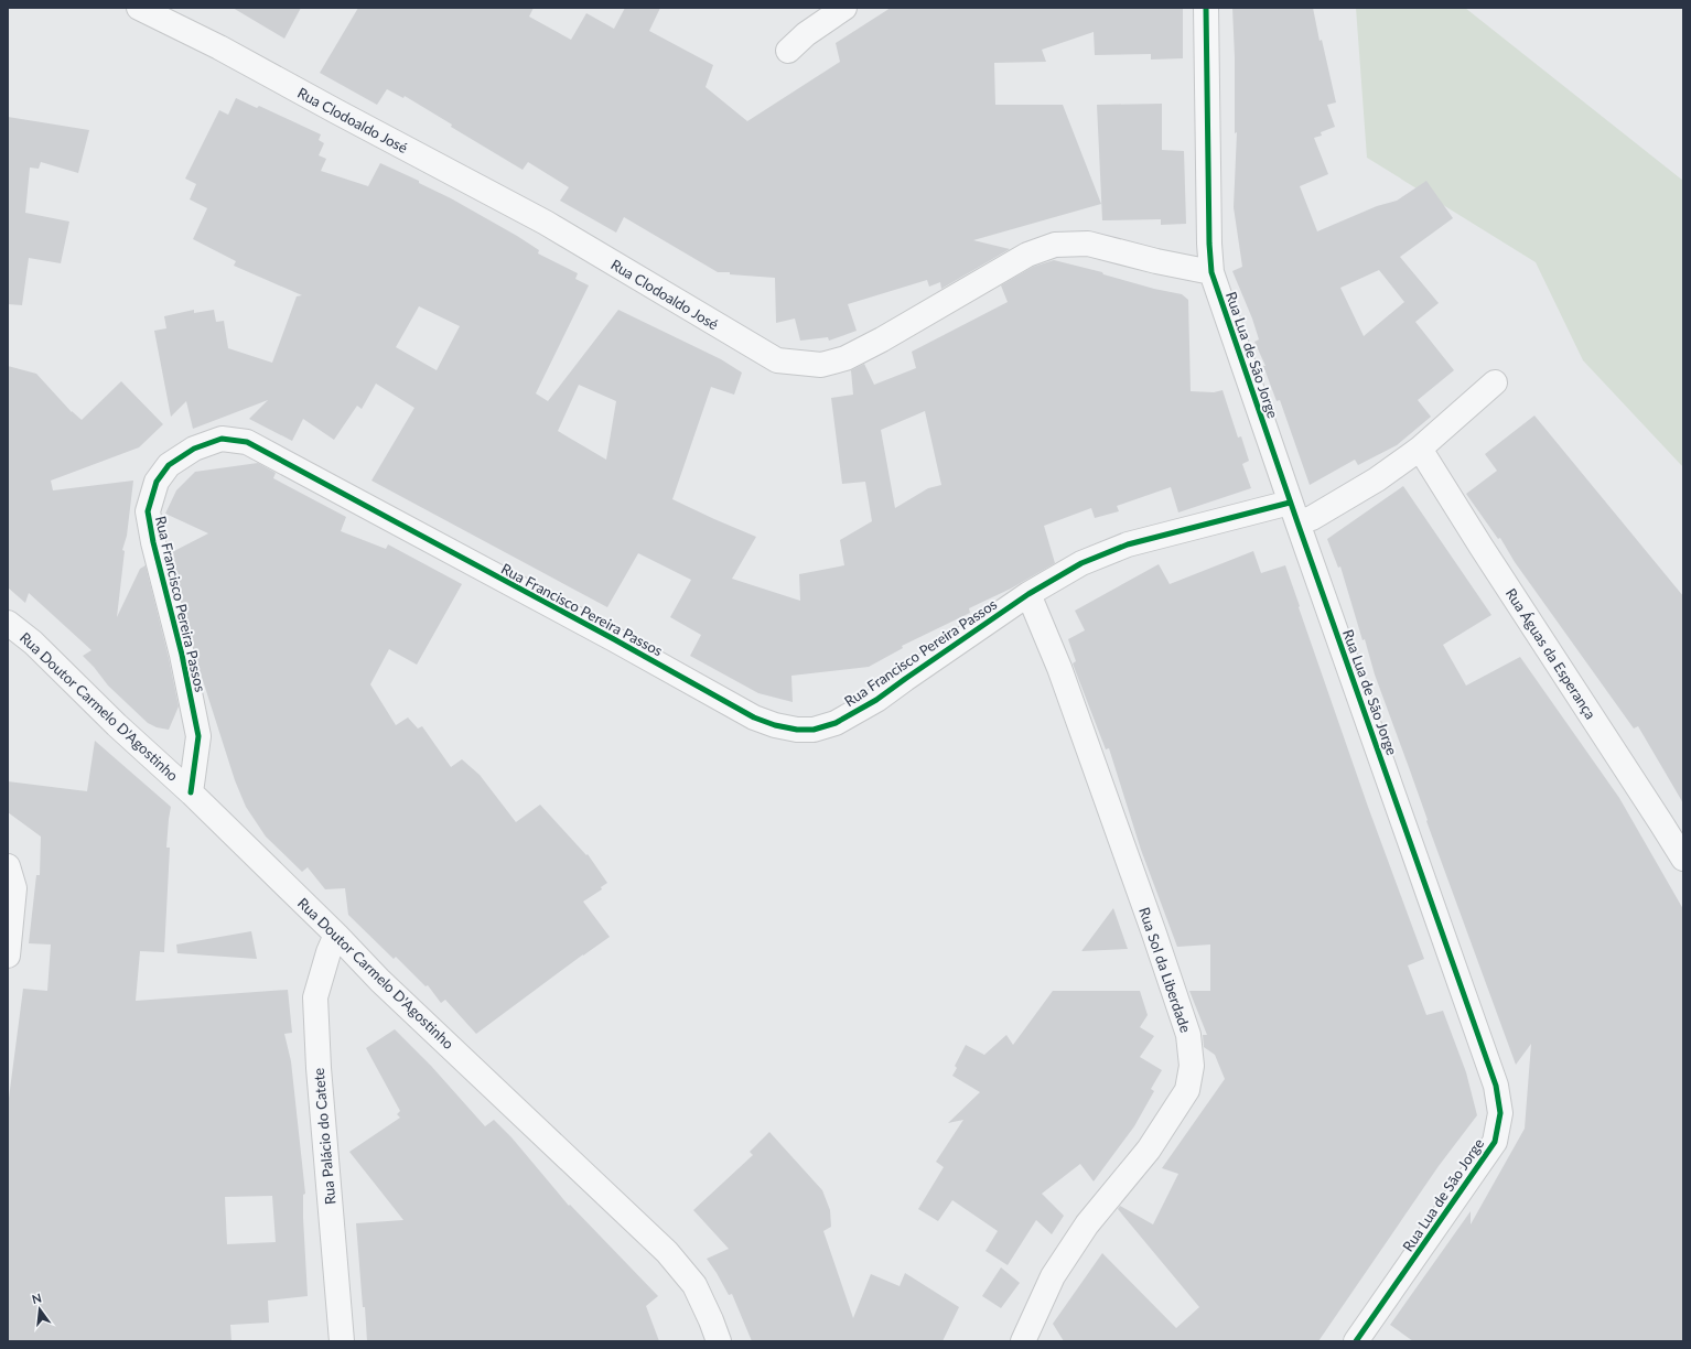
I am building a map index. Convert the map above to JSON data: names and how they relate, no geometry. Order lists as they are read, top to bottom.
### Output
{
  "streets": {
    "street": [
      "Rua Clodoaldo José",
      "Rua Lua de São Jorge",
      "Rua Francisco Pereira Passos",
      "Rua Águas da Esperança",
      "Rua Doutor Carmelo D'Agostinho",
      "Rua Sol da Liberdade",
      "Rua Palácio do Catete"
    ]
  },
  "crossings": [
    ["Rua Clodoaldo José", "Rua Lua de São Jorge"],
    ["Rua Lua de São Jorge", "Rua Francisco Pereira Passos"],
    ["Rua Francisco Pereira Passos", "Rua Águas da Esperança"],
    ["Rua Francisco Pereira Passos", "Rua Doutor Carmelo D'Agostinho"],
    ["Rua Francisco Pereira Passos", "Rua Sol da Liberdade"],
    ["Rua Doutor Carmelo D'Agostinho", "Rua Palácio do Catete"]
  ],
  "north": "top"
}
